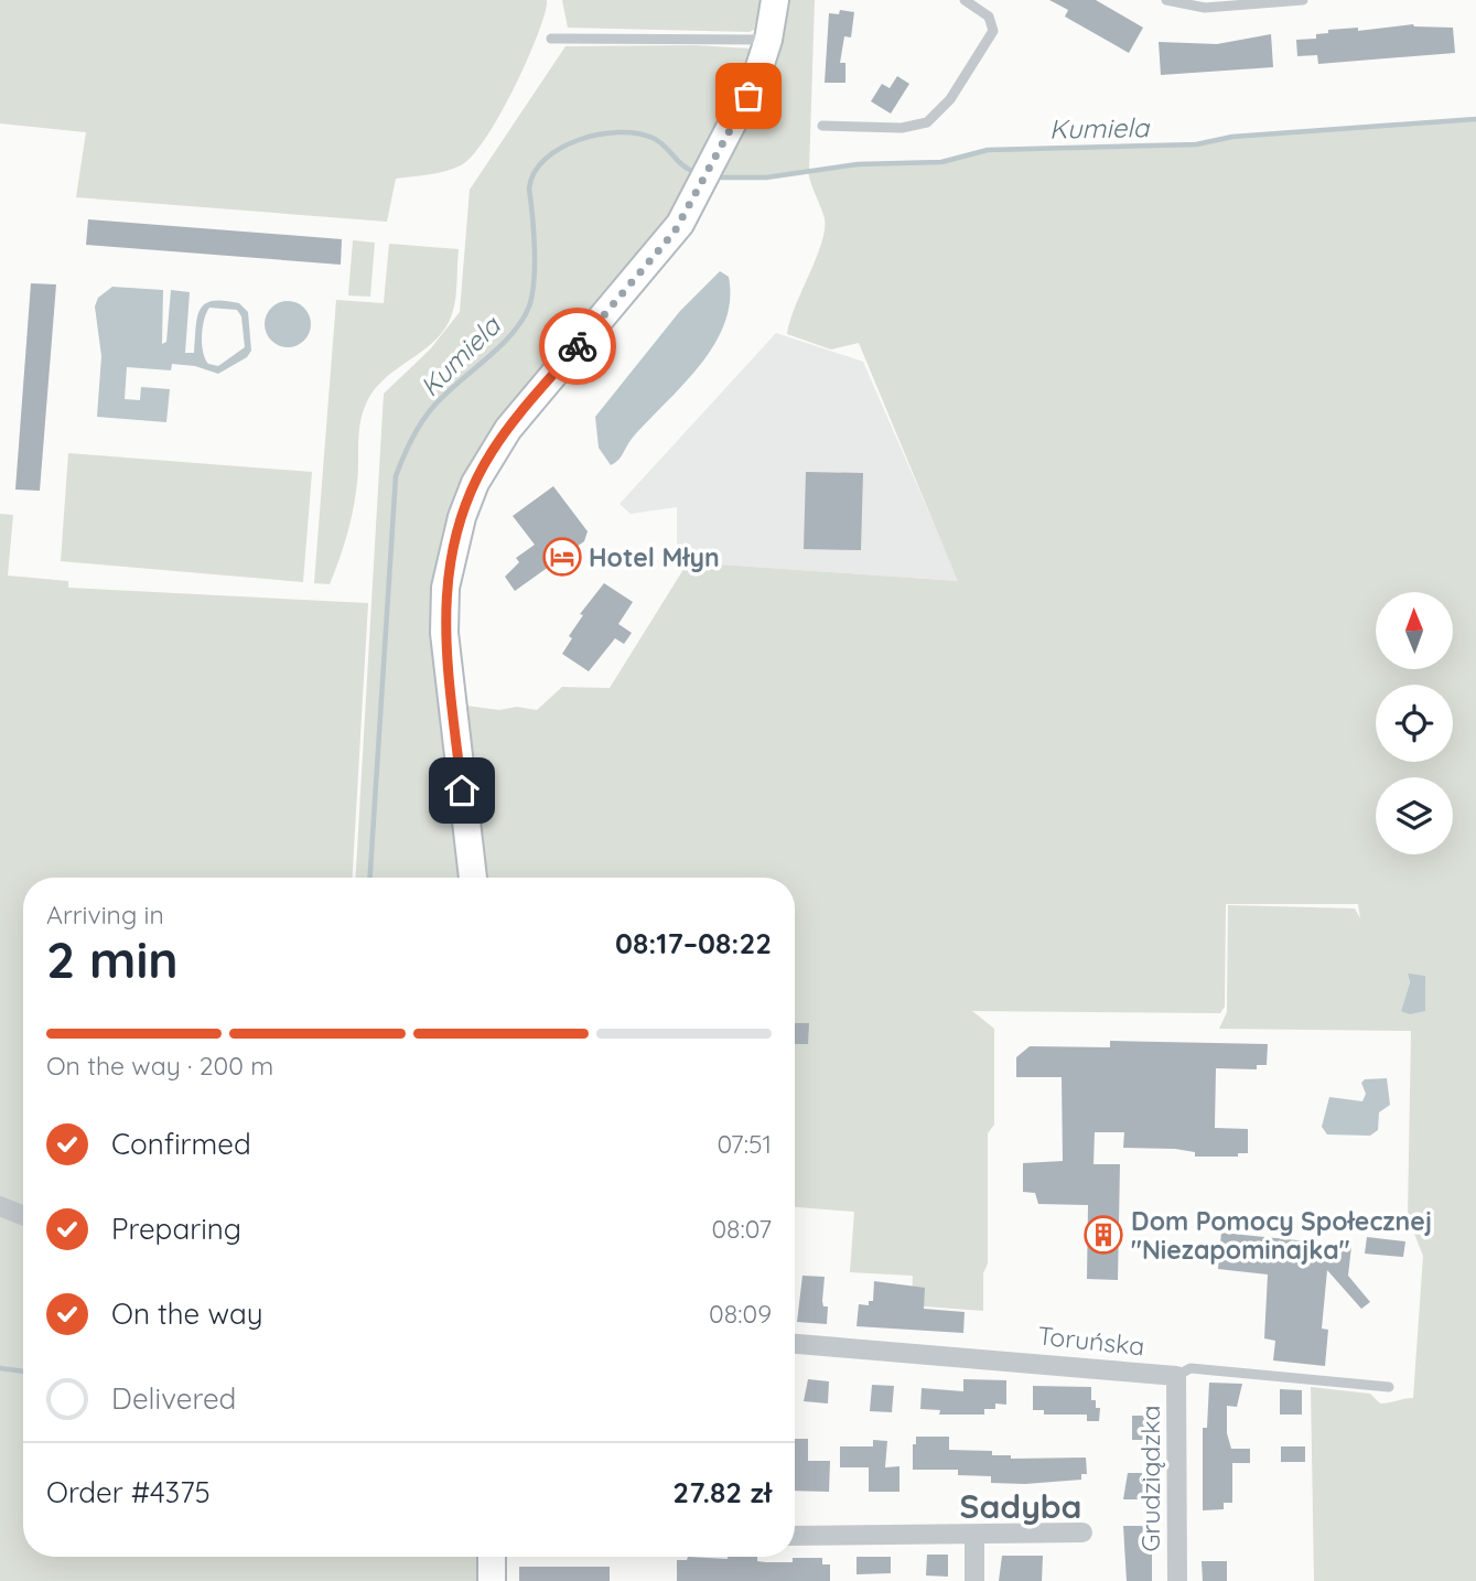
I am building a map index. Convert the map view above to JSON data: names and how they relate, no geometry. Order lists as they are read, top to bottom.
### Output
{
  "streets": {
    "street": ["Toruńska", "Grudziądzka"]
  },
  "crossings": [
    ["Toruńska", "Grudziądzka"]
  ],
  "districts": ["Sadyba"],
  "water": ["Kumiela"],
  "places": {
    "hotel": ["Hotel Młyn"],
    "building": ["Dom Pomocy Społecznej \"Niezapominajka\""]
  },
  "north": "top",
  "page": {
    "heading": ["2 min", "Arriving in", "08:17–08:22"],
    "panel": ["Order #4375", "27.82 zł"],
    "bar": "On the way · 200 m",
    "list": [
      ["Confirmed", "07:51"],
      ["Preparing", "08:07"],
      ["On the way", "08:09"],
      "Delivered"
    ]
  }
}
